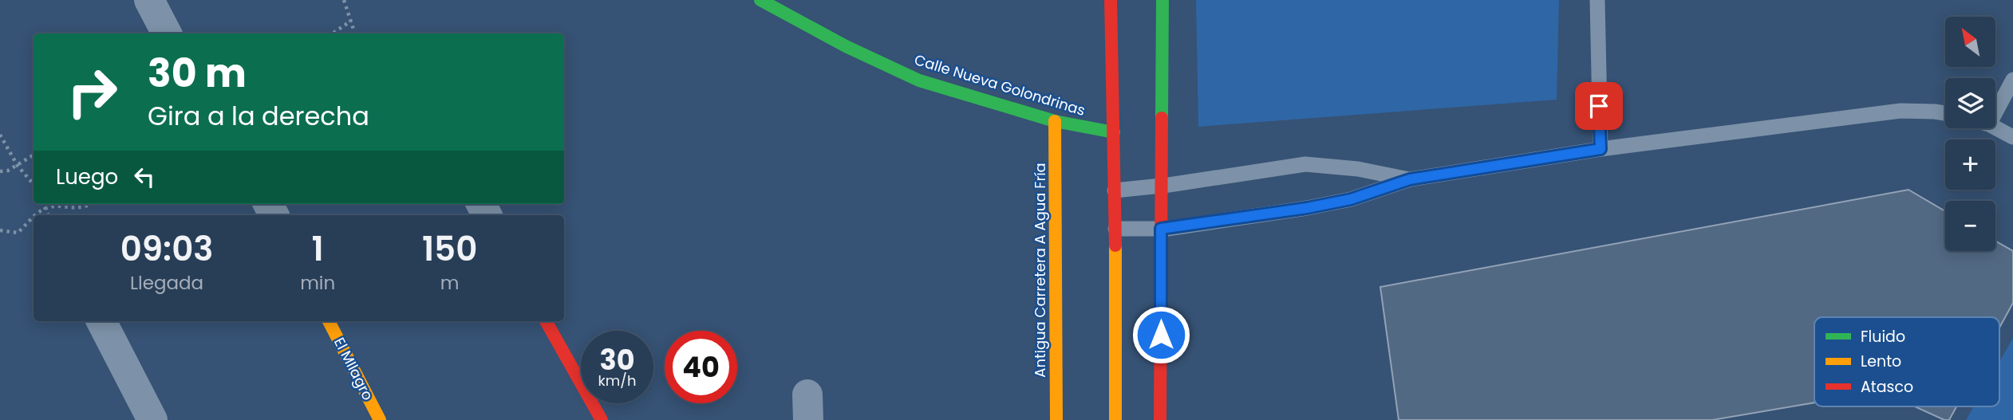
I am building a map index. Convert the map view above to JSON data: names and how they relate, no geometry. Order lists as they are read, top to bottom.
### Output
{
  "streets": {
    "street": ["Calle Nueva Golondrinas", "Antigua Carretera A Agua Fría", "El MIlagro"]
  },
  "crossings": [
    ["Calle Nueva Golondrinas", "Antigua Carretera A Agua Fría"]
  ],
  "legend": ["Fluido", "Lento", "Atasco"],
  "north": "top left",
  "page": {
    "map_buttons": ["+", "−"],
    "turn": ["30 m", "Gira a la derecha"],
    "then": "Luego",
    "eta": [
      "09:03",
      "Llegada",
      "1",
      "min",
      "150",
      "m"
    ],
    "speed": "30 km/h",
    "limit": "40"
  }
}
